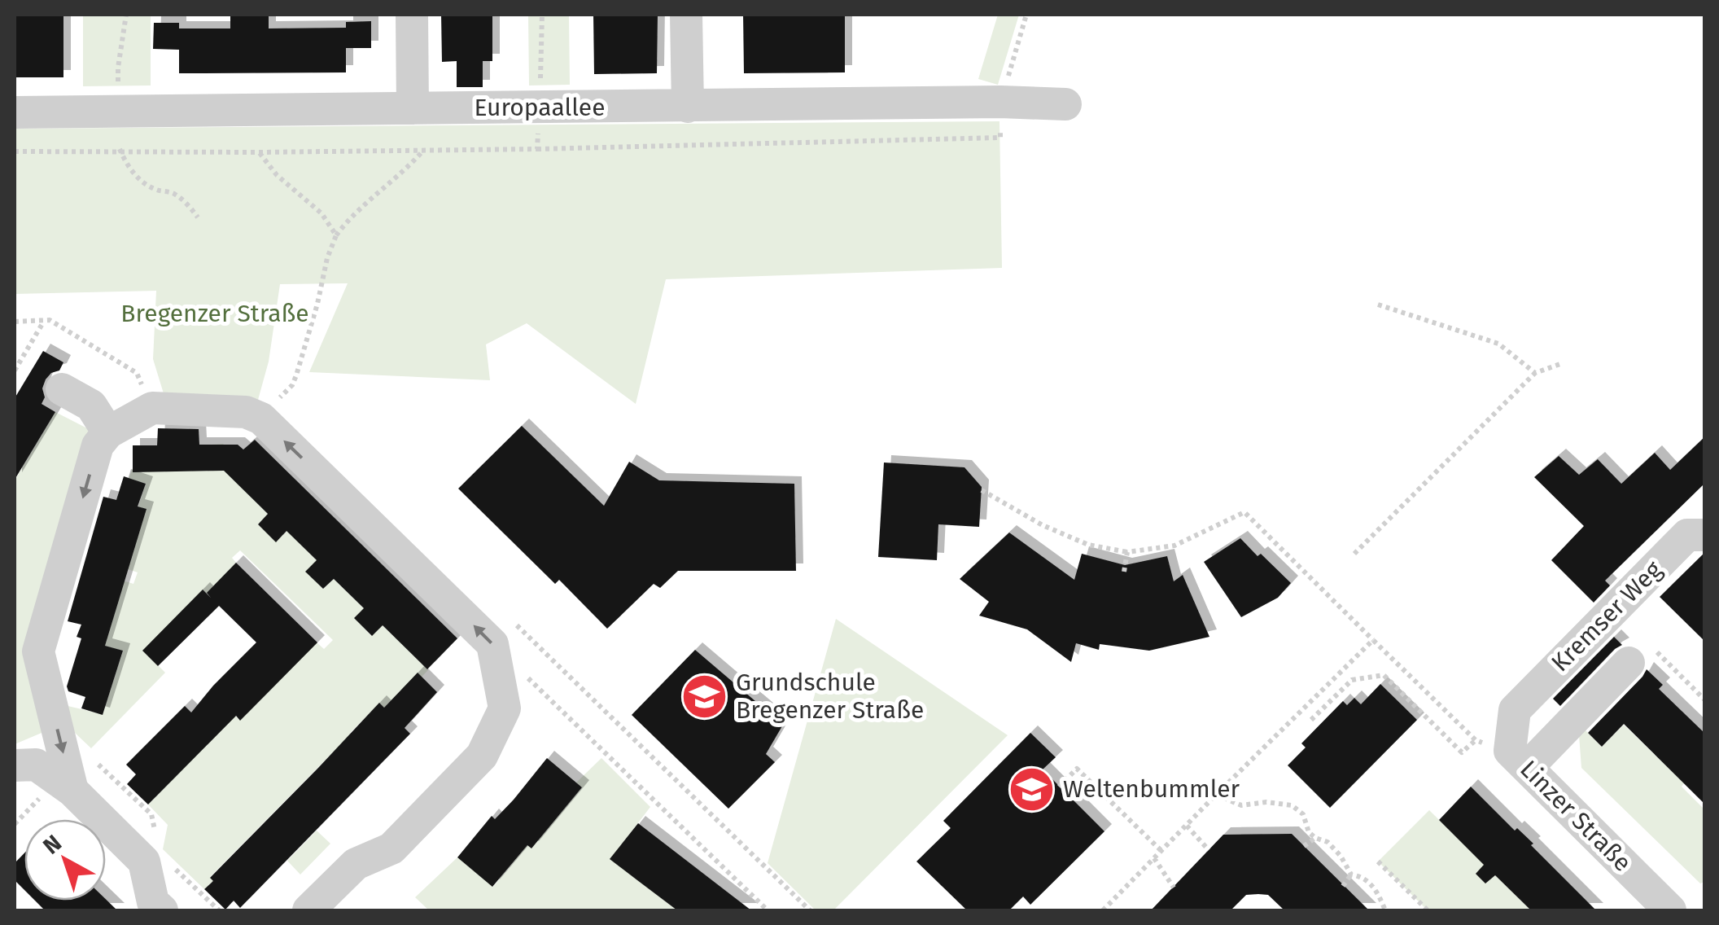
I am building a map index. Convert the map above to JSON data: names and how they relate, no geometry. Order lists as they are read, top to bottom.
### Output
{
  "streets": {
    "street": ["Europaallee", "Kremser Weg", "Linzer Straße"]
  },
  "crossings": [
    ["Kremser Weg", "Linzer Straße"]
  ],
  "parks": ["Bregenzer Straße"],
  "places": {
    "school or university": ["Grundschule Bregenzer Straße", "Weltenbummler"]
  },
  "north": "top left"
}
